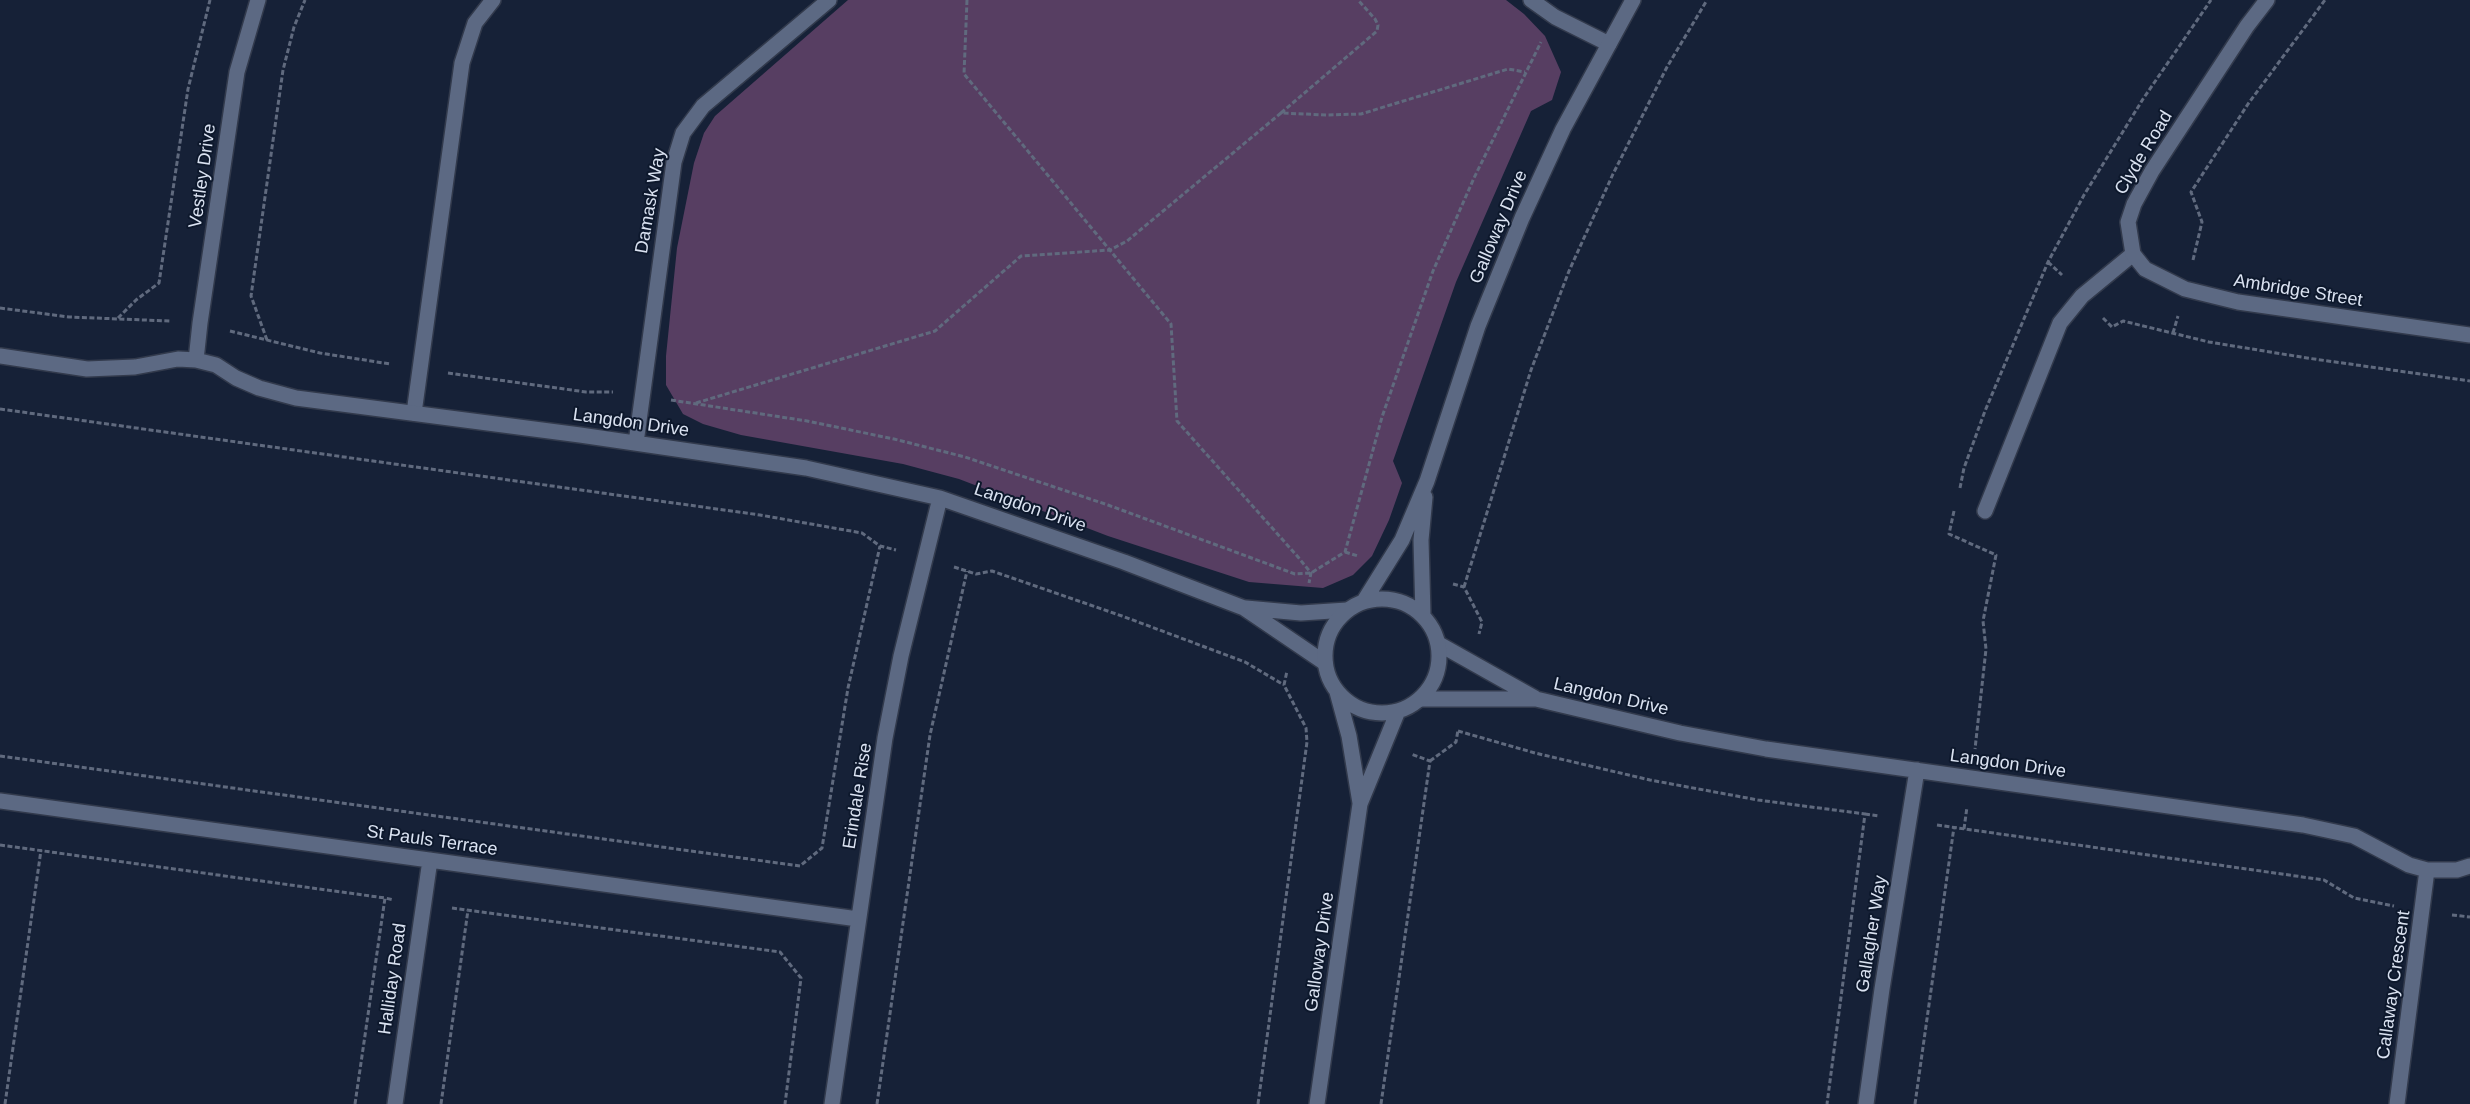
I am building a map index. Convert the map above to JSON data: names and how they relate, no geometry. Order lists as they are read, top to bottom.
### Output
{
  "streets": {
    "street": [
      "Clyde Road",
      "Vestley Drive",
      "Damask Way",
      "Galloway Drive",
      "Ambridge Street",
      "Langdon Drive",
      "Erindale Rise",
      "St Pauls Terrace",
      "Gallagher Way",
      "Halliday Road",
      "Callaway Crescent"
    ]
  },
  "crossings": [
    ["Clyde Road", "Ambridge Street"],
    ["Vestley Drive", "Langdon Drive"],
    ["Damask Way", "Langdon Drive"],
    ["Galloway Drive", "Langdon Drive"],
    ["Langdon Drive", "Erindale Rise"],
    ["Langdon Drive", "Gallagher Way"],
    ["Langdon Drive", "Callaway Crescent"],
    ["Erindale Rise", "St Pauls Terrace"],
    ["St Pauls Terrace", "Halliday Road"]
  ]
}
